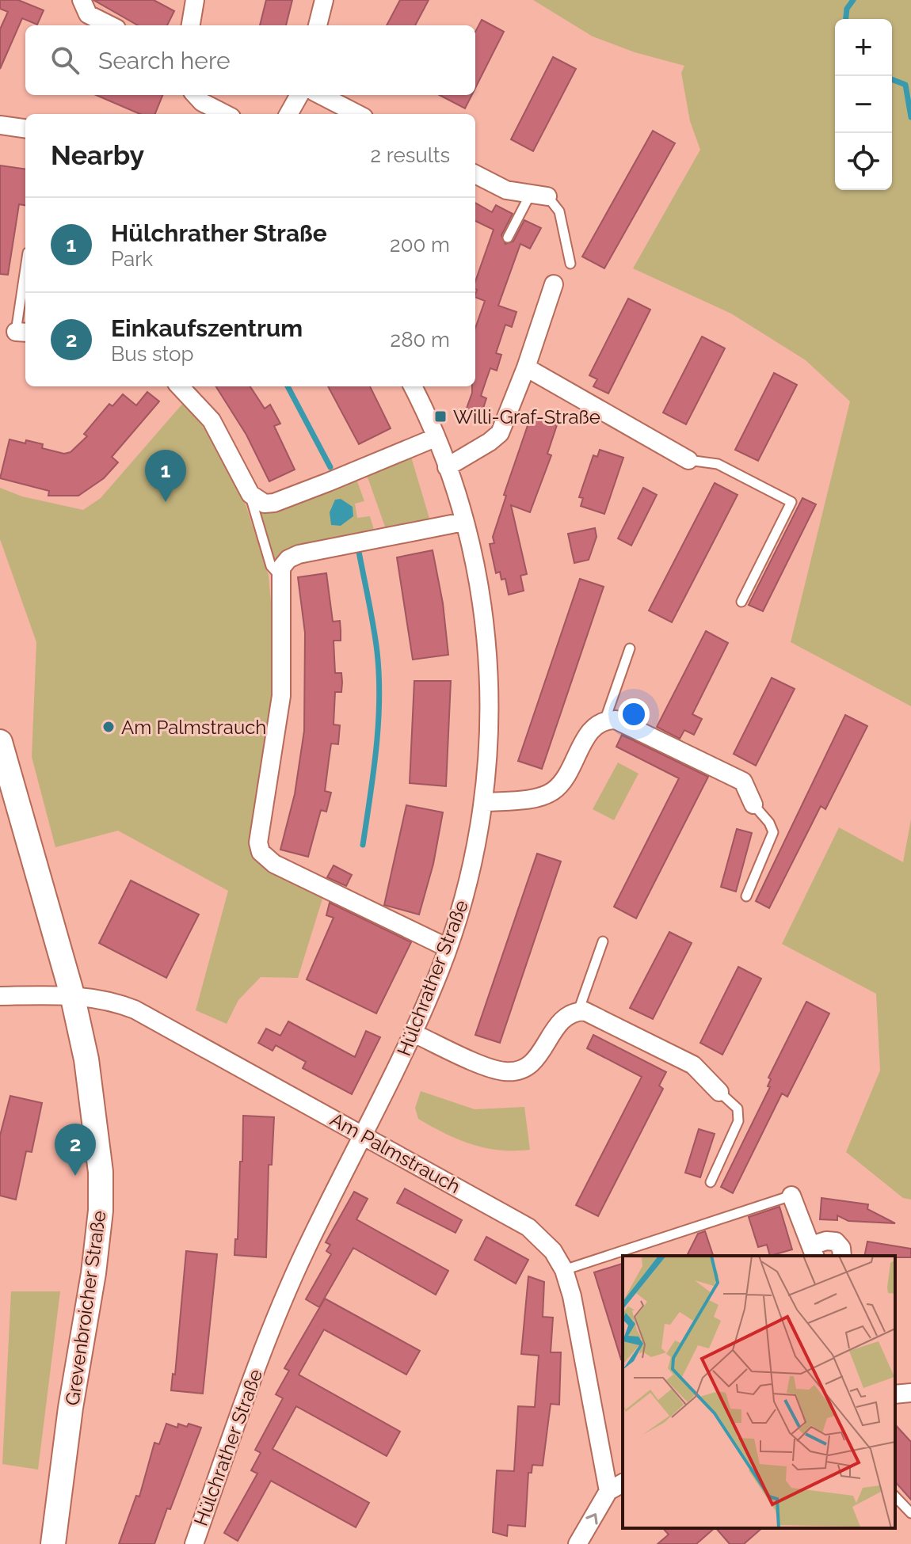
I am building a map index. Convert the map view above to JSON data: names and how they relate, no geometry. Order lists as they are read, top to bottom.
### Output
{
  "streets": {
    "main road": ["Grevenbroicher Straße"],
    "street": ["Hülchrather Straße", "Am Palmstrauch"]
  },
  "crossings": [
    ["Hülchrather Straße", "Am Palmstrauch"],
    ["Am Palmstrauch", "Grevenbroicher Straße"]
  ],
  "places": {
    "transit": ["Willi-Graf-Straße"],
    "other": ["Am Palmstrauch"]
  },
  "page": {
    "map_buttons": ["+", "−"],
    "search": "Search here",
    "heading": ["Nearby", "2 results"],
    "list": [
      {
        "mark": "1",
        "name": "Hülchrather Straße",
        "note": "Park",
        "value": "200 m"
      },
      {
        "mark": "2",
        "name": "Einkaufszentrum",
        "note": "Bus stop",
        "value": "280 m"
      }
    ],
    "pins": ["1", "2"]
  }
}
